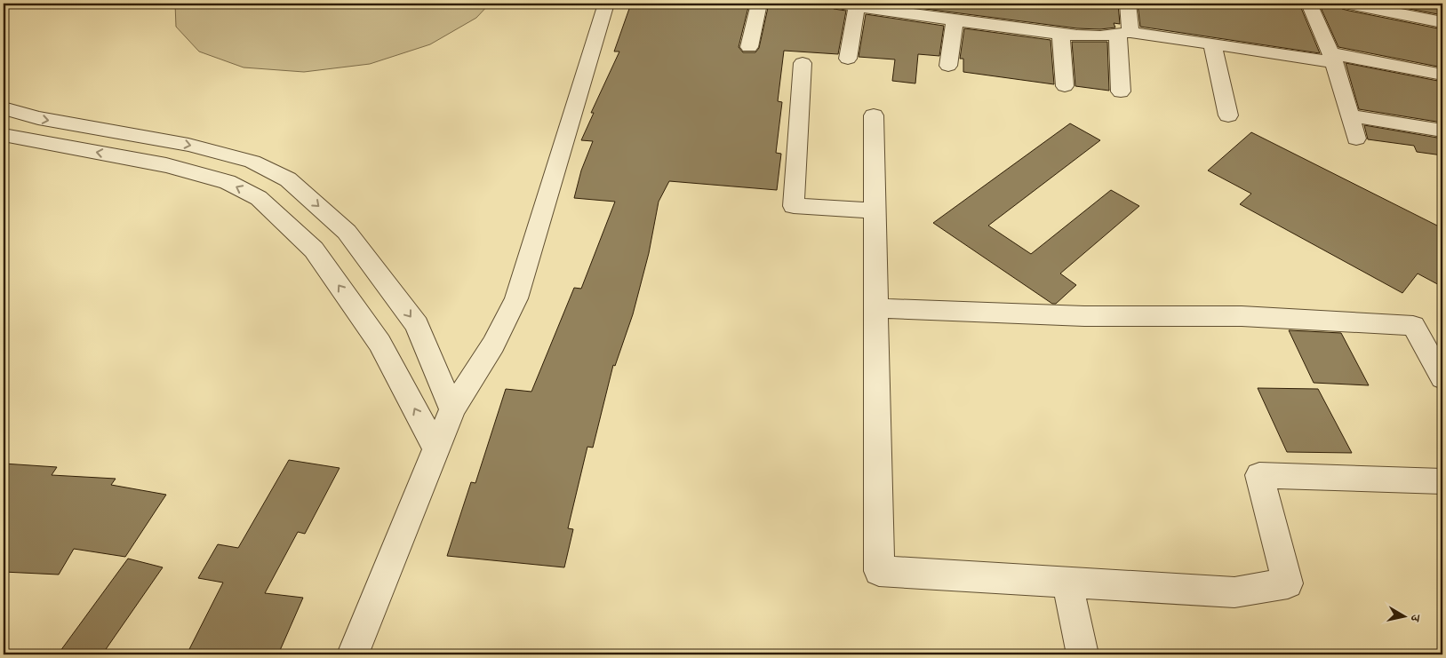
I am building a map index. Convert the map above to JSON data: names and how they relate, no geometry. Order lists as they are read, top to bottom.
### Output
{
  "north": "right"
}
